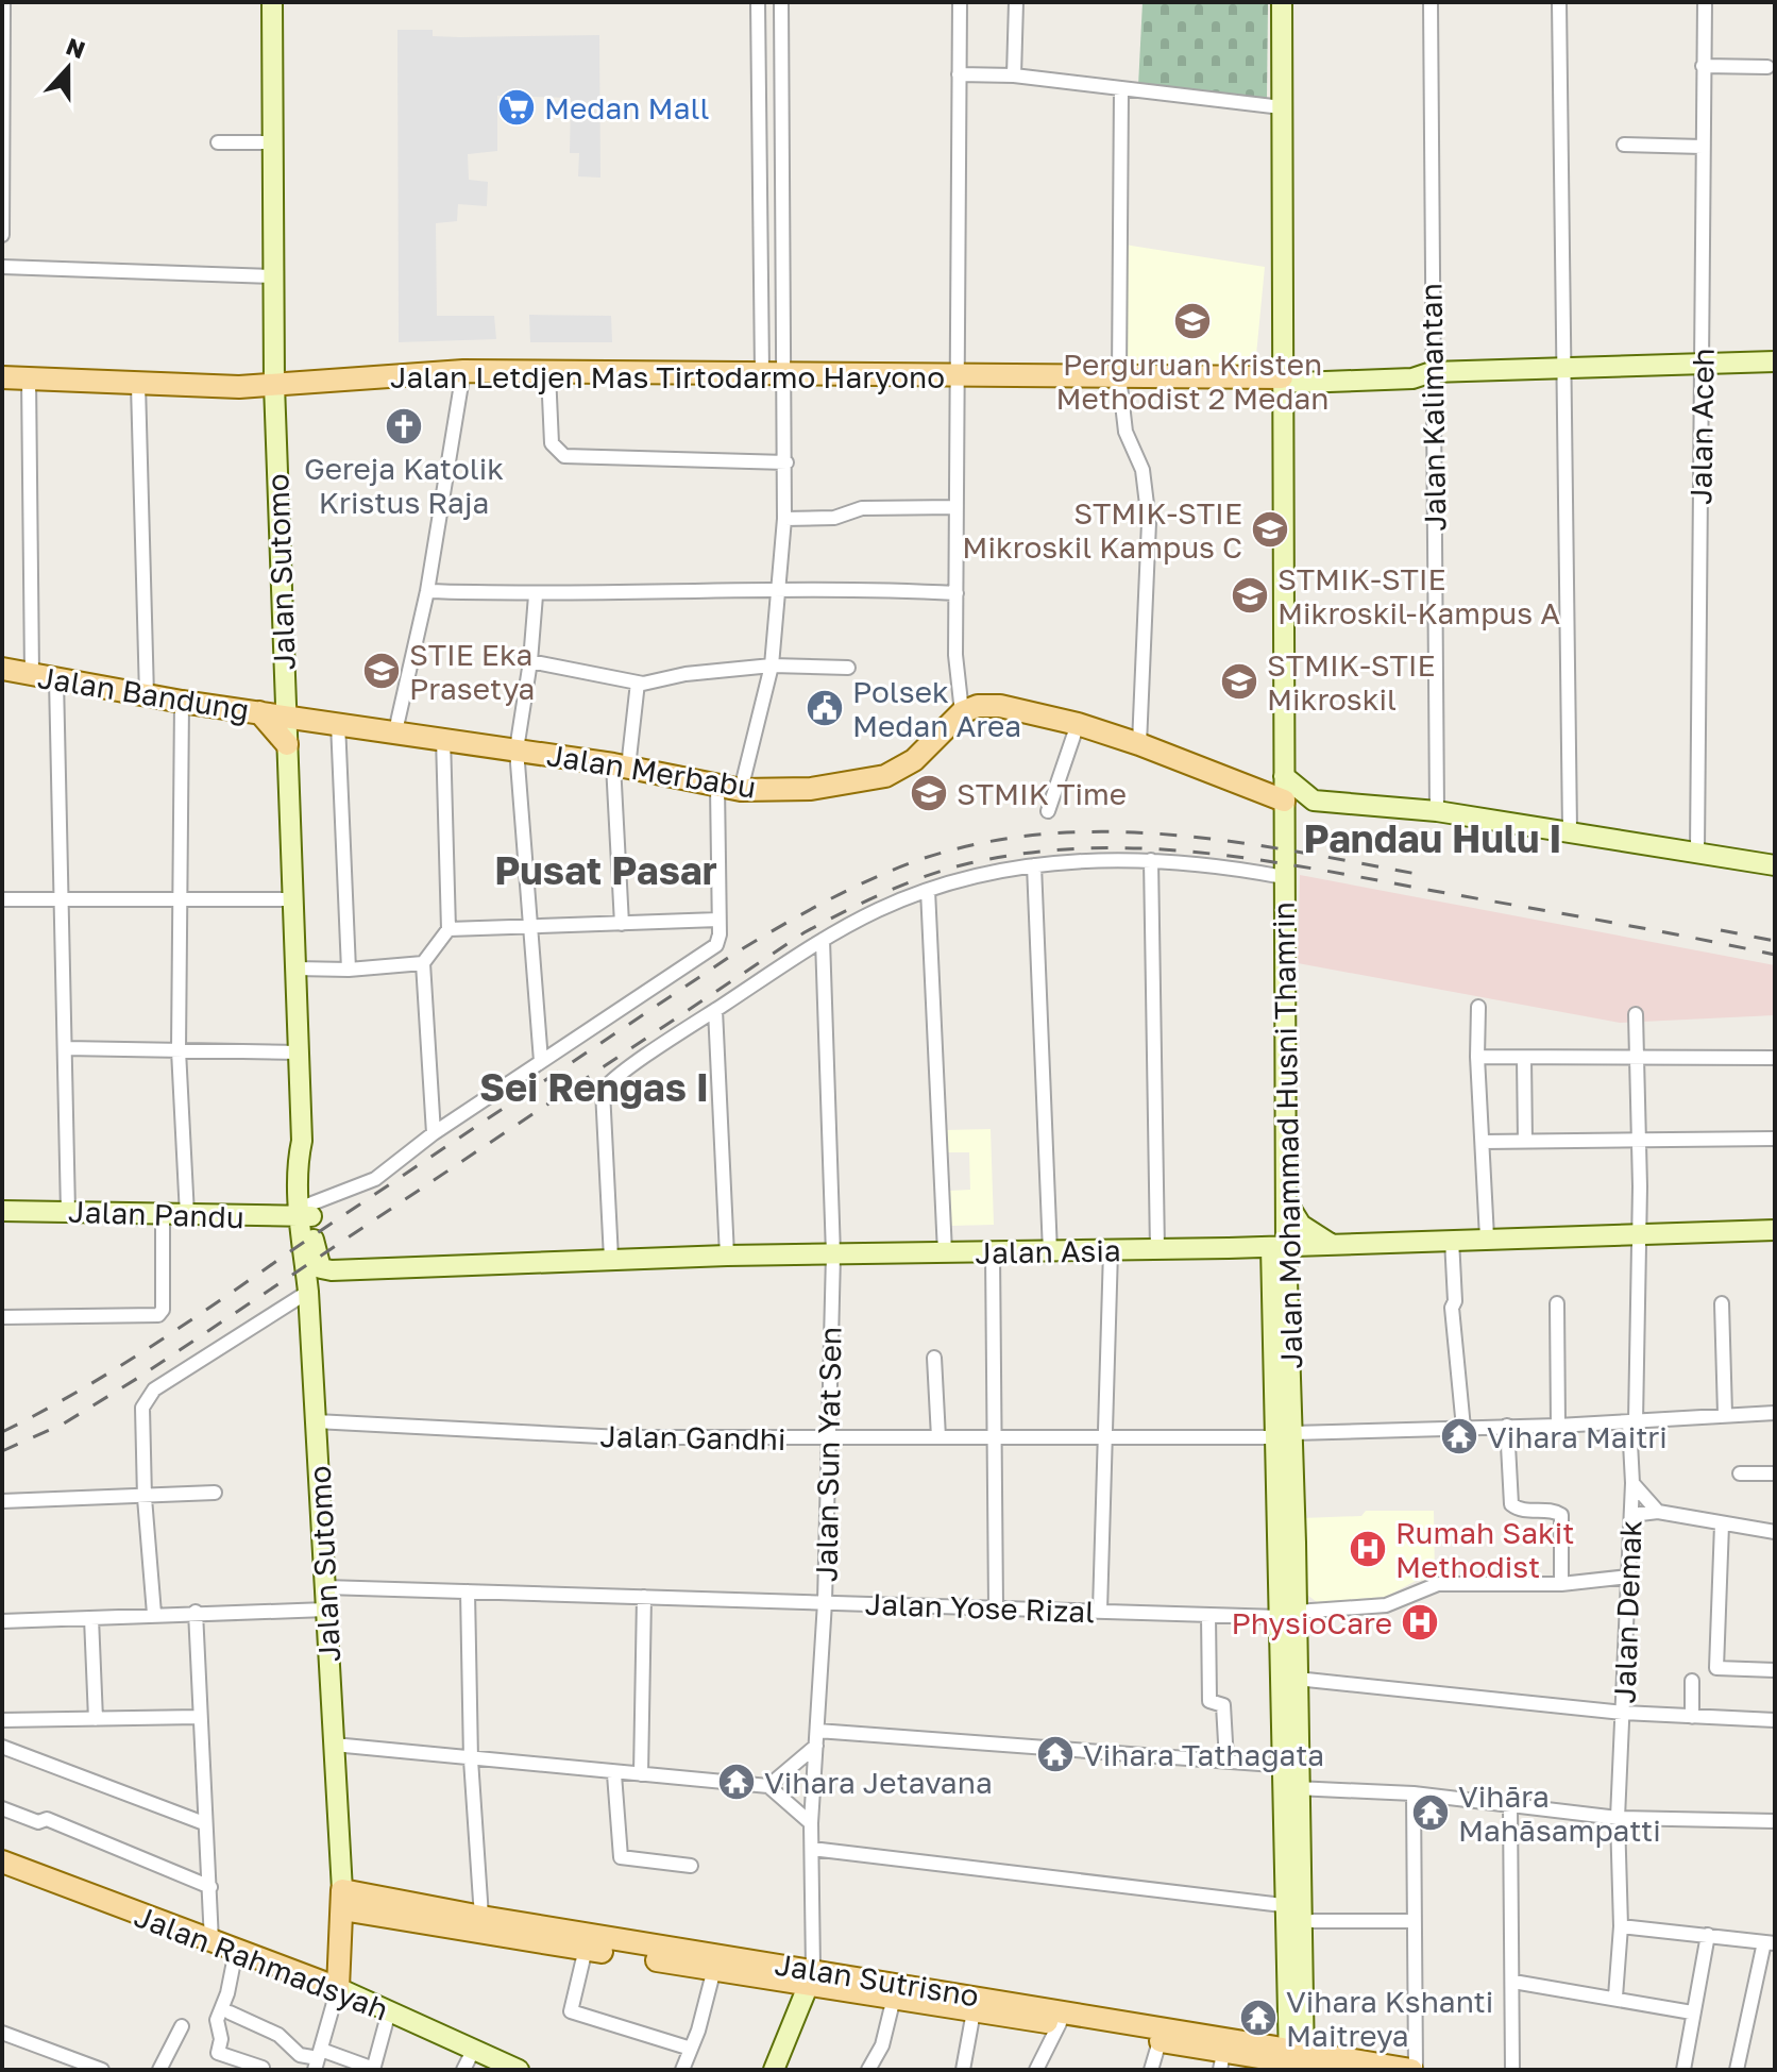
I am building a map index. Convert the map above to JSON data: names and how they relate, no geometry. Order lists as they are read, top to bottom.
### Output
{
  "streets": {
    "main road": [
      "Jalan Letdjen Mas Tirtodarmo Haryono",
      "Jalan Sutomo",
      "Jalan Bandung",
      "Jalan Merbabu",
      "Jalan Mohammad Husni Thamrin",
      "Jalan Pandu",
      "Jalan Asia",
      "Jalan Rahmadsyah",
      "Jalan Sutrisno"
    ],
    "street": [
      "Jalan Kalimantan",
      "Jalan Aceh",
      "Jalan Gandhi",
      "Jalan Sun Yat Sen",
      "Jalan Yose Rizal",
      "Jalan Demak"
    ]
  },
  "crossings": [
    ["Jalan Letdjen Mas Tirtodarmo Haryono", "Jalan Sutomo"],
    ["Jalan Letdjen Mas Tirtodarmo Haryono", "Jalan Mohammad Husni Thamrin"],
    ["Jalan Sutomo", "Jalan Bandung"],
    ["Jalan Sutomo", "Jalan Merbabu"],
    ["Jalan Sutomo", "Jalan Pandu"],
    ["Jalan Sutomo", "Jalan Asia"],
    ["Jalan Sutomo", "Jalan Gandhi"],
    ["Jalan Sutomo", "Jalan Yose Rizal"],
    ["Jalan Sutomo", "Jalan Rahmadsyah"],
    ["Jalan Sutomo", "Jalan Sutrisno"],
    ["Jalan Bandung", "Jalan Merbabu"],
    ["Jalan Mohammad Husni Thamrin", "Jalan Asia"],
    ["Jalan Mohammad Husni Thamrin", "Jalan Gandhi"],
    ["Jalan Mohammad Husni Thamrin", "Jalan Yose Rizal"],
    ["Jalan Mohammad Husni Thamrin", "Jalan Sutrisno"],
    ["Jalan Asia", "Jalan Sun Yat Sen"],
    ["Jalan Asia", "Jalan Demak"],
    ["Jalan Gandhi", "Jalan Sun Yat Sen"],
    ["Jalan Gandhi", "Jalan Demak"],
    ["Jalan Sun Yat Sen", "Jalan Yose Rizal"],
    ["Jalan Sun Yat Sen", "Jalan Sutrisno"],
    ["Jalan Yose Rizal", "Jalan Demak"]
  ],
  "districts": ["Pandau Hulu I", "Pusat Pasar", "Sei Rengas I"],
  "places": {
    "supermarket": ["Medan Mall"],
    "school or university": [
      "Perguruan Kristen Methodist 2 Medan",
      "STMIK-STIE Mikroskil Kampus C",
      "STMIK-STIE Mikroskil-Kampus A",
      "STIE Eka Prasetya",
      "STMIK-STIE Mikroskil",
      "STMIK Time"
    ],
    "church": ["Gereja Katolik Kristus Raja"],
    "public building": ["Polsek Medan Area"],
    "temple": [
      "Vihara Maitri",
      "Vihara Tathagata",
      "Vihara Jetavana",
      "Vihāra Mahāsampatti",
      "Vihara Kshanti Maitreya"
    ],
    "hospital": ["Rumah Sakit Methodist", "PhysioCare"]
  },
  "north": "top"
}
